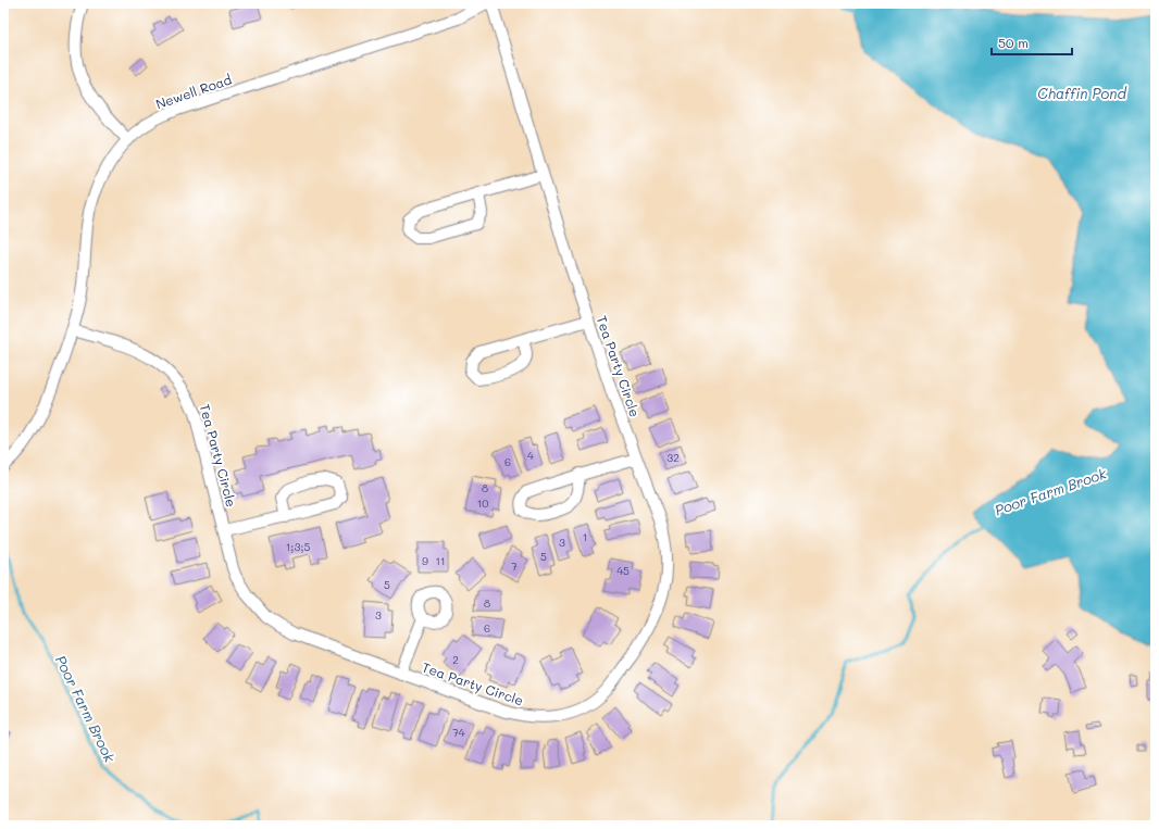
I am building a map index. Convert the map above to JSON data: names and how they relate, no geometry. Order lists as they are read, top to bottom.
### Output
{
  "streets": {
    "street": ["Newell Road", "Tea Party Circle"]
  },
  "crossings": [
    ["Newell Road", "Tea Party Circle"]
  ],
  "water": ["Chaffin Pond", "Poor Farm Brook"],
  "house_numbers": [
    "4",
    "32",
    "6",
    "8",
    "10",
    "1",
    "3",
    "1;3;5",
    "5",
    "9",
    "11",
    "7",
    "45",
    "5",
    "8",
    "3",
    "6",
    "2",
    "74"
  ],
  "scale_bar": "50 m"
}
